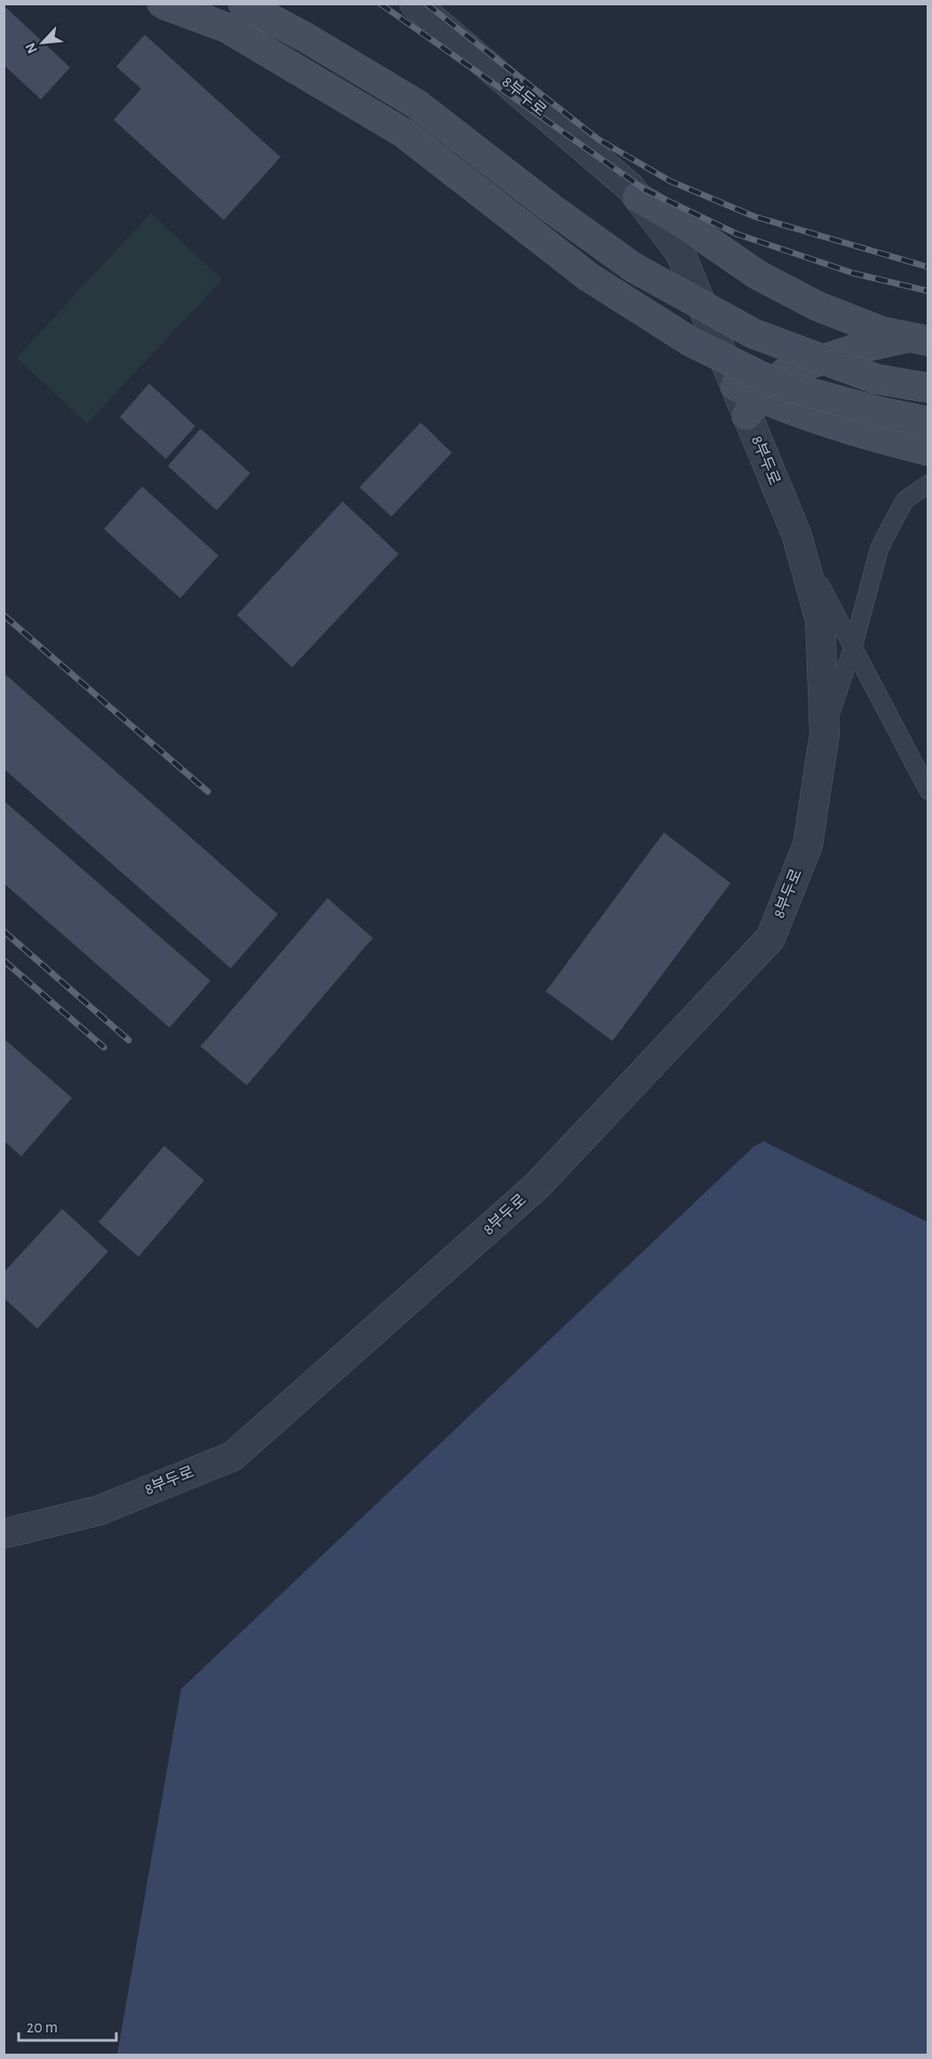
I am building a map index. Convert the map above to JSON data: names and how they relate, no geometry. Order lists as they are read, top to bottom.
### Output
{
  "streets": {
    "street": ["8부두로"]
  },
  "scale_bar": "20 m",
  "north": "bottom left"
}
